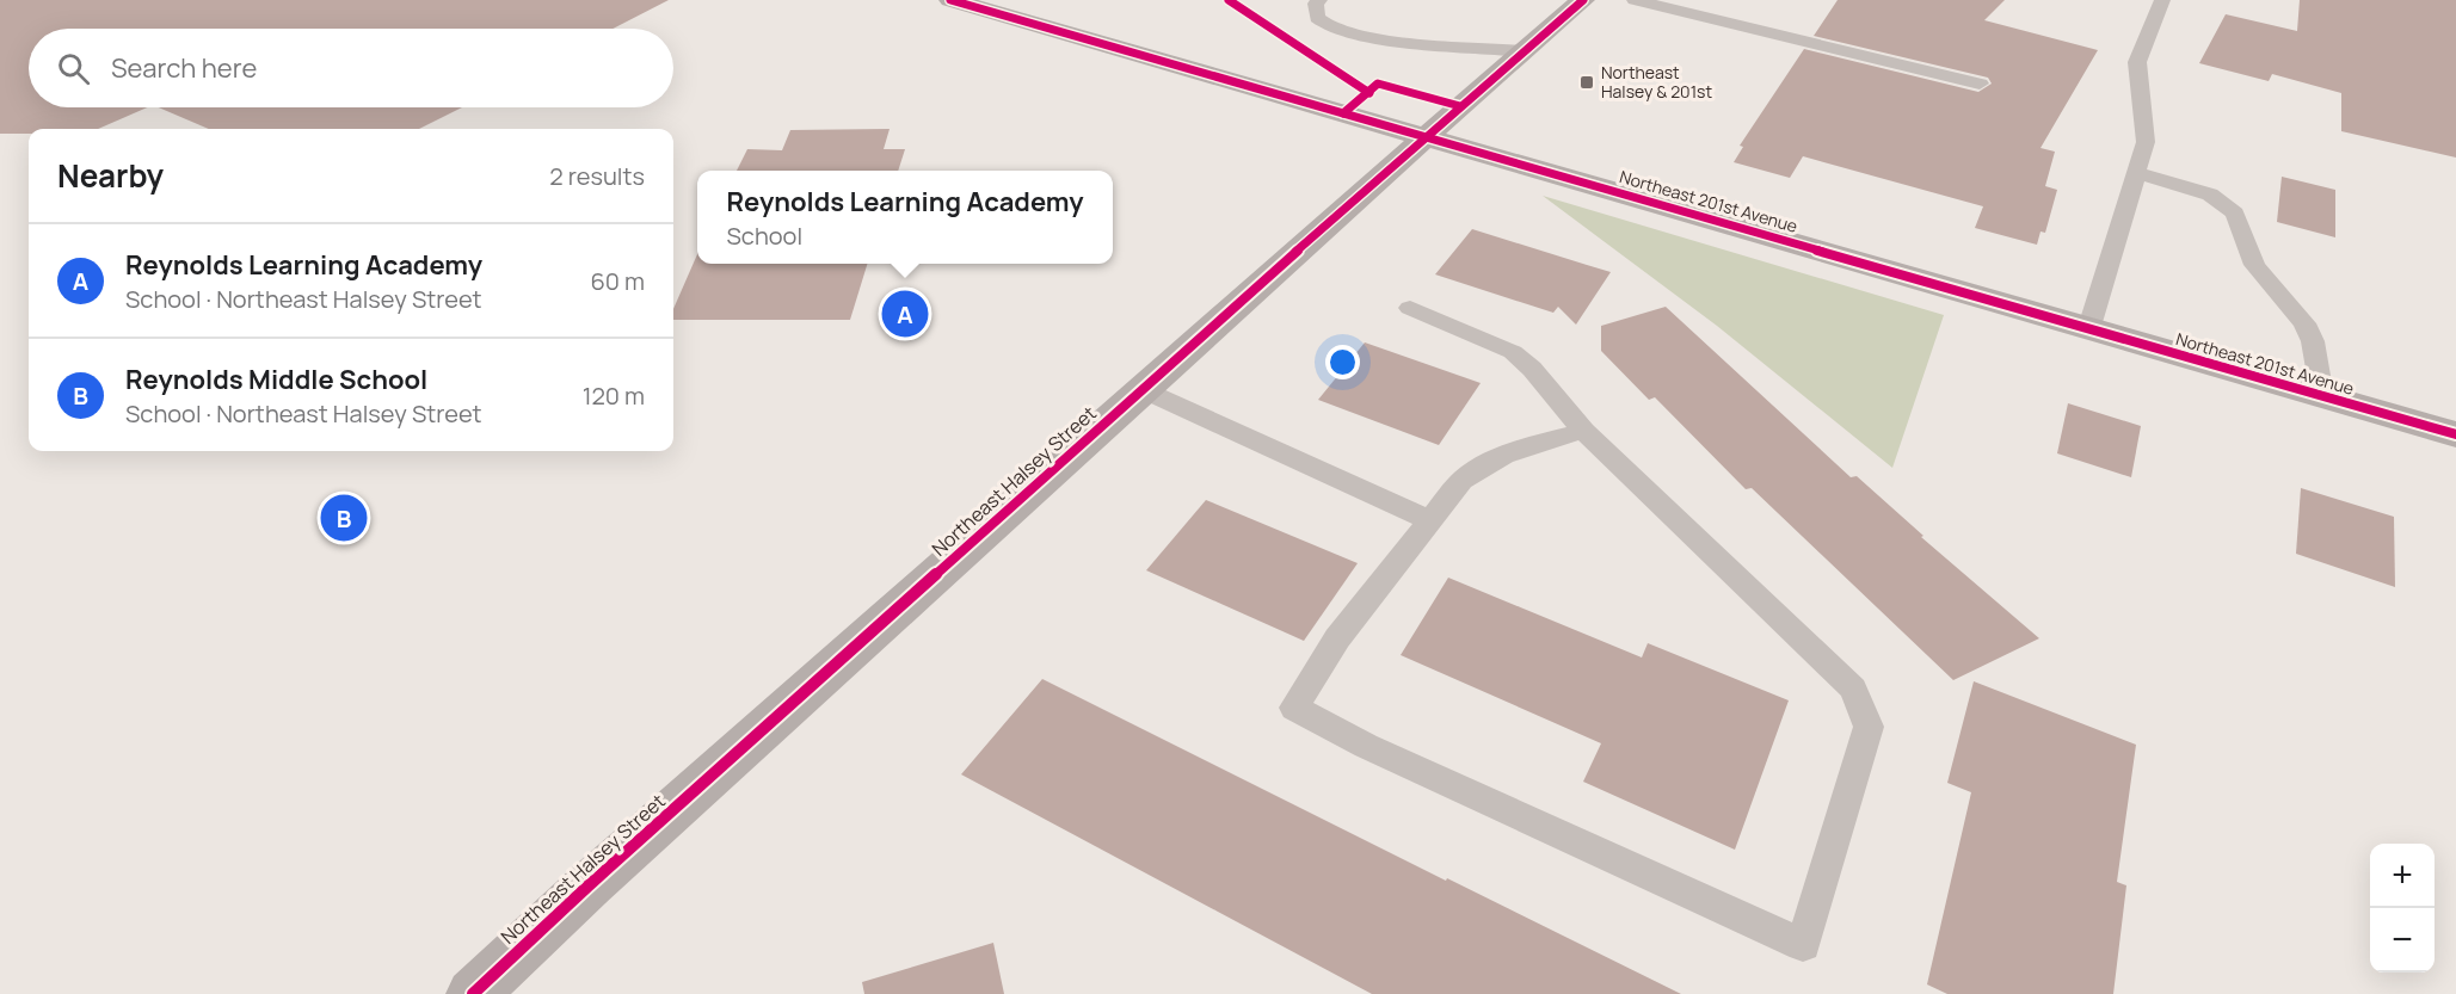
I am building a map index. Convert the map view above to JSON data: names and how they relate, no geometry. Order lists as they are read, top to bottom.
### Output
{
  "streets": {
    "street": ["Northeast 201st Avenue", "Northeast Halsey Street"]
  },
  "crossings": [
    ["Northeast 201st Avenue", "Northeast Halsey Street"]
  ],
  "places": {
    "transit": ["Northeast Halsey & 201st"]
  },
  "page": {
    "search": "Search here",
    "heading": ["Nearby", "2 results"],
    "popup": ["Reynolds Learning Academy", "School"],
    "list": [
      {
        "mark": "A",
        "name": "Reynolds Learning Academy",
        "note": "School · Northeast Halsey Street",
        "value": "60 m"
      },
      {
        "mark": "B",
        "name": "Reynolds Middle School",
        "note": "School · Northeast Halsey Street",
        "value": "120 m"
      }
    ],
    "pins": ["A", "B"],
    "map_buttons": ["+", "−"]
  }
}
